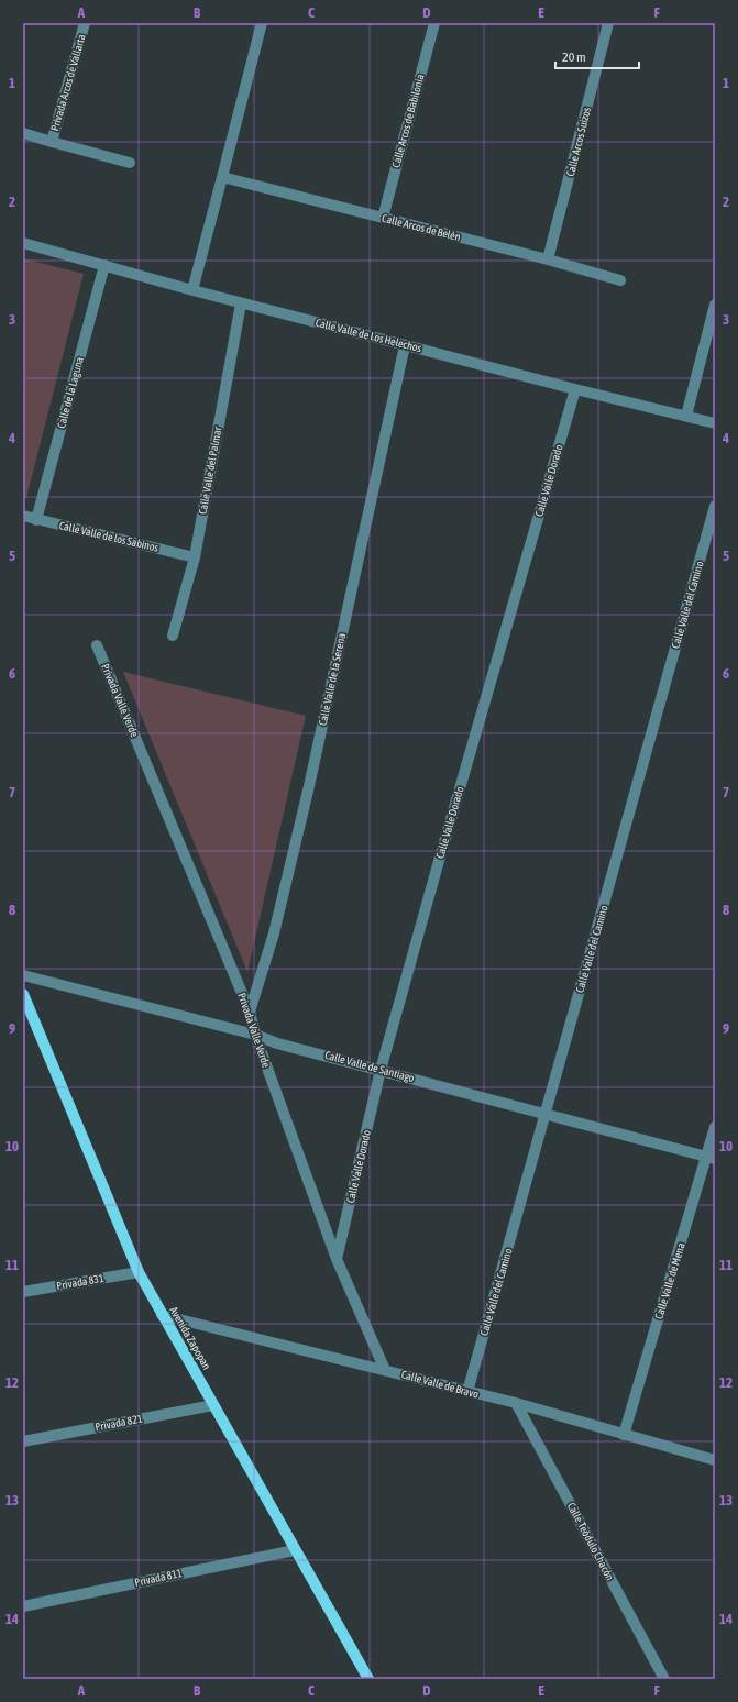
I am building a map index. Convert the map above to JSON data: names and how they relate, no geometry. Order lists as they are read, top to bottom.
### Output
{
  "streets": {
    "main road": ["Avenida Zapopan"],
    "street": [
      "Privada Arcos de Vallarta",
      "Calle Arcos de Babilonia",
      "Calle Arcos Suizos",
      "Calle Arcos de Belén",
      "Calle Valle de Los Helechos",
      "Calle de la Laguna",
      "Calle Valle del Palmar",
      "Calle Valle Dorado",
      "Calle Valle de los Sabinos",
      "Calle Valle del Camino",
      "Calle Valle de la Serena",
      "Privada Valle Verde",
      "Calle Valle de Santiago",
      "Calle Valle de Mena",
      "Privada 831",
      "Calle Valle de Bravo",
      "Privada 821",
      "Calle Teódulo Chacón",
      "Privada 811"
    ]
  },
  "crossings": [
    ["Calle Arcos de Babilonia", "Calle Arcos de Belén"],
    ["Calle Arcos Suizos", "Calle Arcos de Belén"],
    ["Calle Valle de Los Helechos", "Calle de la Laguna"],
    ["Calle Valle de Los Helechos", "Calle Valle del Palmar"],
    ["Calle Valle de Los Helechos", "Calle Valle Dorado"],
    ["Calle Valle de Los Helechos", "Calle Valle de la Serena"],
    ["Calle de la Laguna", "Calle Valle de los Sabinos"],
    ["Calle Valle del Palmar", "Calle Valle de los Sabinos"],
    ["Calle Valle Dorado", "Privada Valle Verde"],
    ["Calle Valle Dorado", "Calle Valle de Santiago"],
    ["Calle Valle del Camino", "Calle Valle de Santiago"],
    ["Calle Valle del Camino", "Calle Valle de Bravo"],
    ["Calle Valle de la Serena", "Privada Valle Verde"],
    ["Privada Valle Verde", "Calle Valle de Santiago"],
    ["Privada Valle Verde", "Calle Valle de Bravo"],
    ["Calle Valle de Santiago", "Calle Valle de Mena"],
    ["Calle Valle de Mena", "Calle Valle de Bravo"],
    ["Privada 831", "Avenida Zapopan"],
    ["Avenida Zapopan", "Calle Valle de Bravo"],
    ["Avenida Zapopan", "Privada 821"],
    ["Avenida Zapopan", "Privada 811"],
    ["Calle Valle de Bravo", "Calle Teódulo Chacón"]
  ],
  "scale_bar": "20 m",
  "grid": {
    "columns": [
      "A",
      "B",
      "C",
      "D",
      "E",
      "F"
    ],
    "rows": [
      "1",
      "2",
      "3",
      "4",
      "5",
      "6",
      "7",
      "8",
      "9",
      "10",
      "11",
      "12",
      "13",
      "14"
    ]
  }
}
